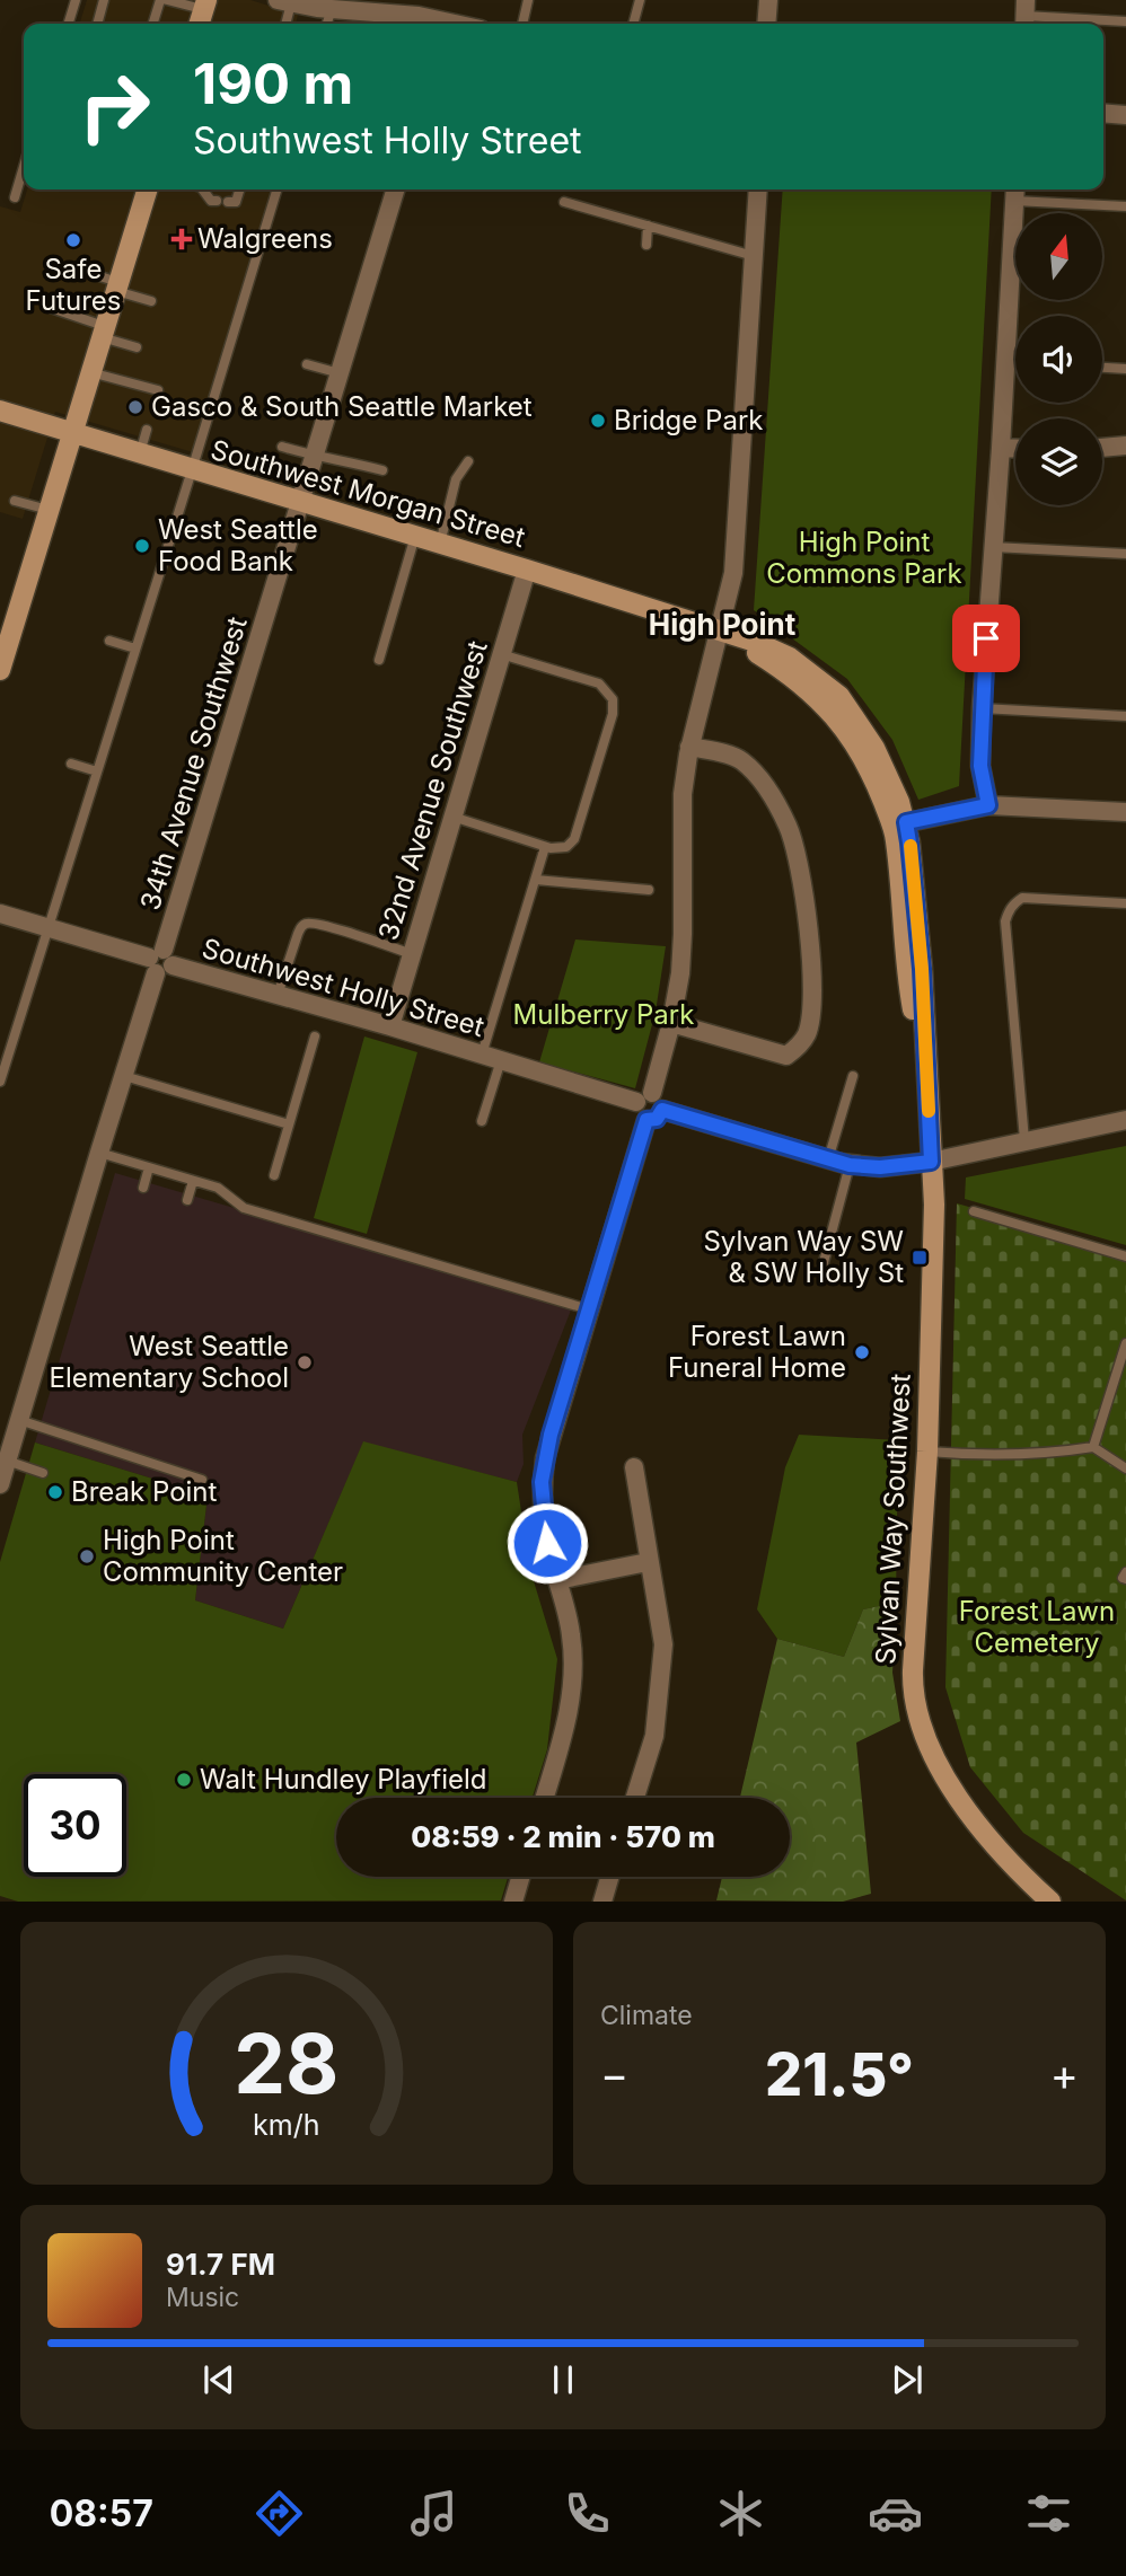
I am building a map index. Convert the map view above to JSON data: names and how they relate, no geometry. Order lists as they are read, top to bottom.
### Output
{
  "streets": {
    "street": [
      "Southwest Morgan Street",
      "34th Avenue Southwest",
      "32nd Avenue Southwest",
      "Southwest Holly Street",
      "Sylvan Way Southwest"
    ]
  },
  "crossings": [
    ["Southwest Morgan Street", "34th Avenue Southwest"],
    ["Southwest Morgan Street", "32nd Avenue Southwest"],
    ["Southwest Morgan Street", "Sylvan Way Southwest"],
    ["34th Avenue Southwest", "Southwest Holly Street"],
    ["32nd Avenue Southwest", "Southwest Holly Street"]
  ],
  "districts": ["High Point"],
  "parks": ["High Point Commons Park", "Mulberry Park", "Forest Lawn Cemetery"],
  "places": {
    "health": ["Walgreens"],
    "other": [
      "Safe Futures",
      "Gasco & South Seattle Market",
      "Bridge Park",
      "West Seattle Food Bank",
      "Forest Lawn Funeral Home",
      "West Seattle Elementary School",
      "Break Point",
      "High Point Community Center",
      "Walt Hundley Playfield"
    ],
    "transit": ["Sylvan Way SW & SW Holly St"]
  },
  "north": "top",
  "page": {
    "turn": ["190 m", "Southwest Holly Street"],
    "limit": "30",
    "trip": "08:59 · 2 min · 570 m",
    "tile": "Climate",
    "heat": ["−", "21.5°", "+"],
    "song": ["91.7 FM", "Music"],
    "tabs": "08:57",
    "gauge": ["28", "km/h"]
  }
}
